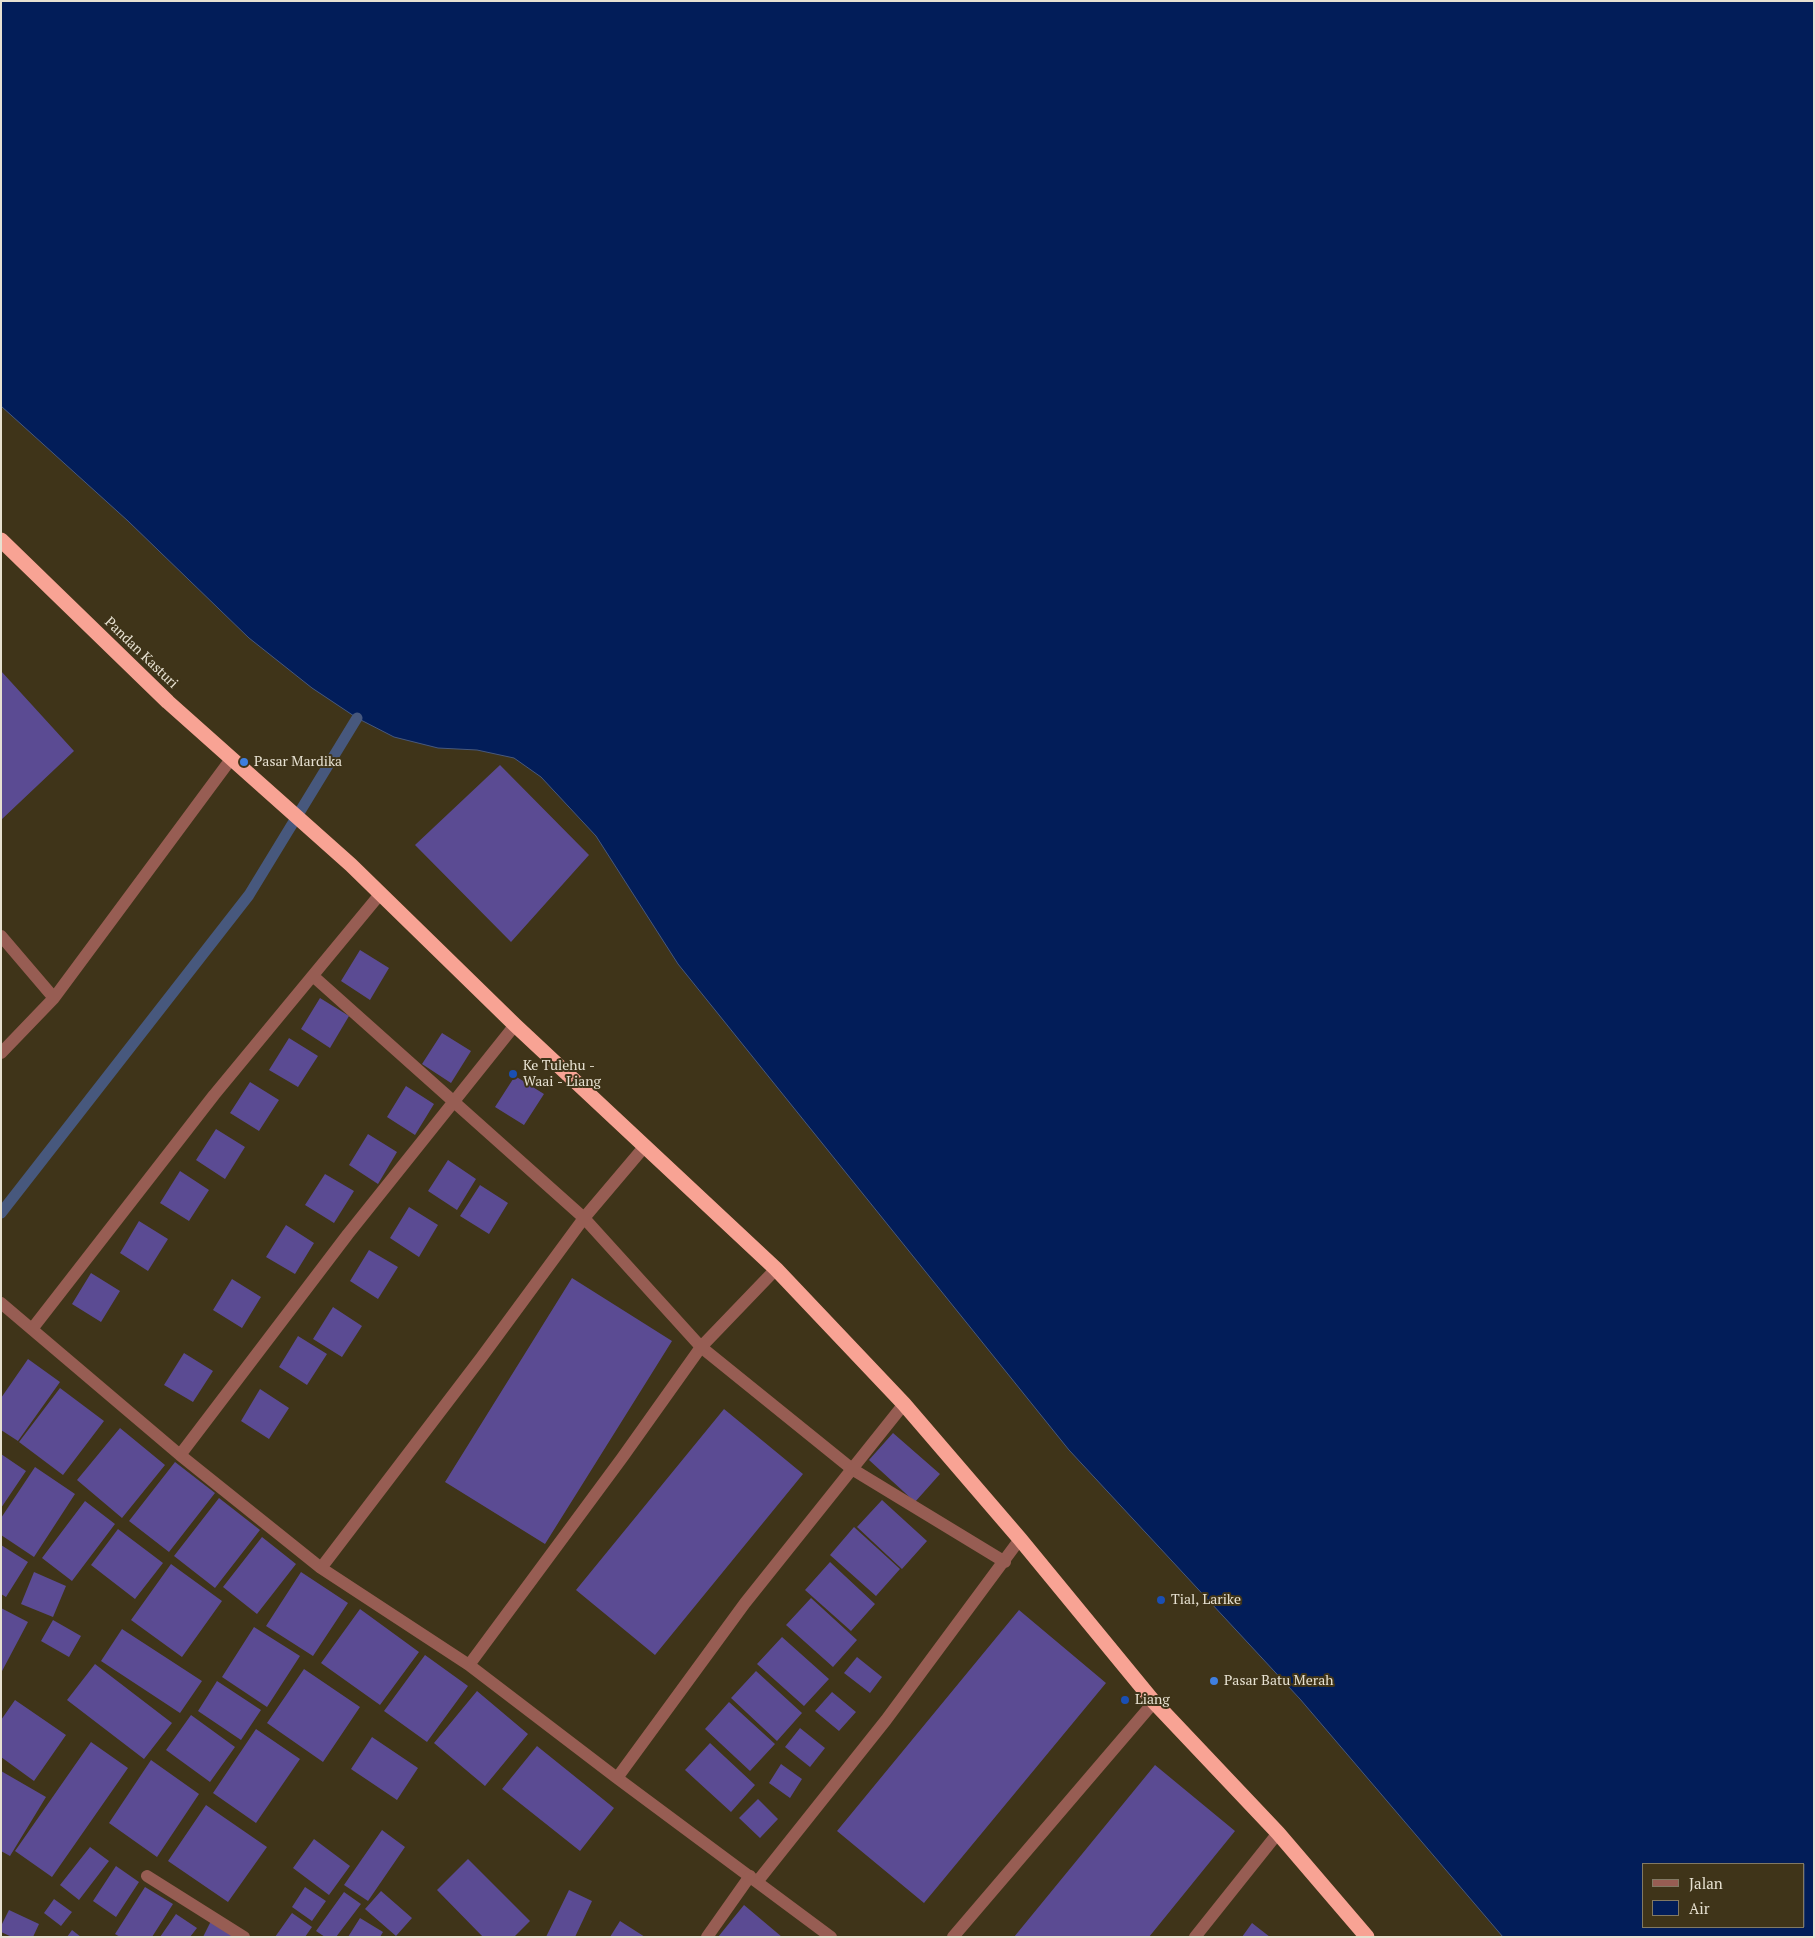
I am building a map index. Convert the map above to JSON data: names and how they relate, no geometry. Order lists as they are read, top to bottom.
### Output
{
  "streets": {
    "highway": ["Pandan Kasturi"]
  },
  "places": [
    "Pasar Mardika",
    "Ke Tulehu - Waai - Liang",
    "Tial, Larike",
    "Pasar Batu Merah",
    "Liang"
  ],
  "legend": ["Jalan", "Air"]
}
